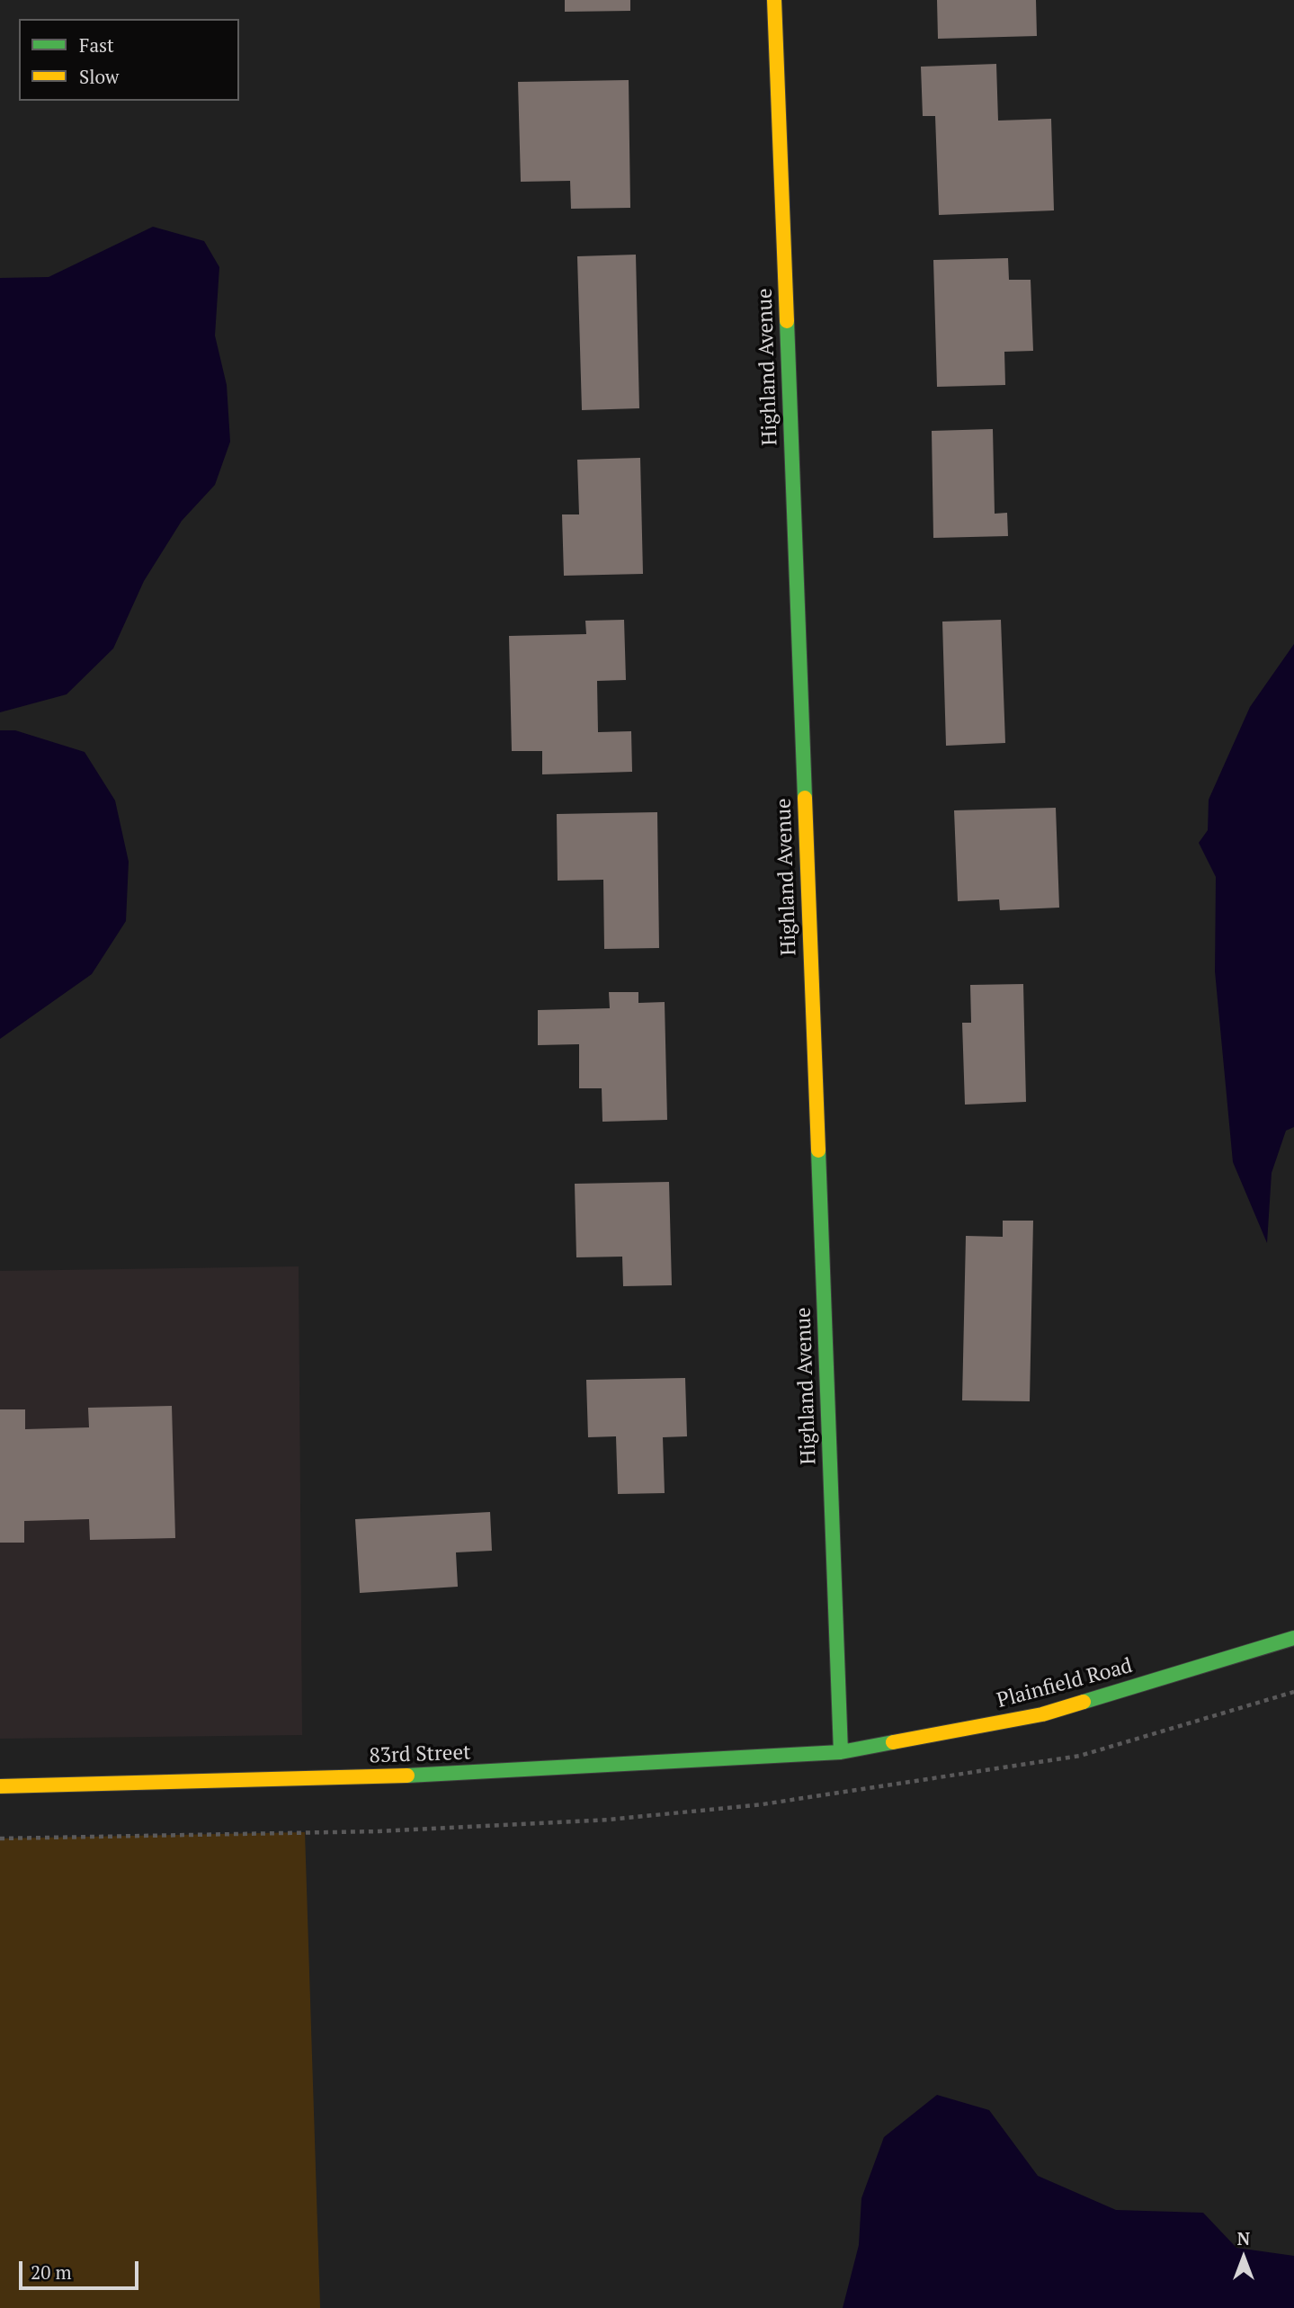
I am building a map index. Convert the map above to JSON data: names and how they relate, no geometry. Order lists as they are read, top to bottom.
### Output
{
  "streets": {
    "street": ["Highland Avenue", "Plainfield Road", "83rd Street"]
  },
  "crossings": [
    ["Highland Avenue", "Plainfield Road"],
    ["Highland Avenue", "83rd Street"],
    ["Plainfield Road", "83rd Street"]
  ],
  "legend": ["Fast", "Slow"],
  "scale_bar": "20 m",
  "north": "top"
}
